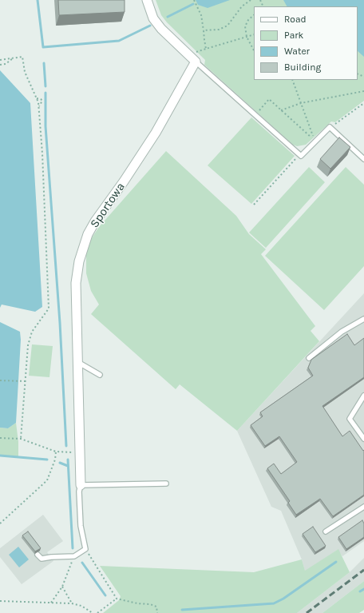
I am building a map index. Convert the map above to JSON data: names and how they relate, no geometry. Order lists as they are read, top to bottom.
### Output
{
  "streets": {
    "street": ["Sportowa"]
  },
  "legend": [
    "Road",
    "Park",
    "Water",
    "Building"
  ]
}
